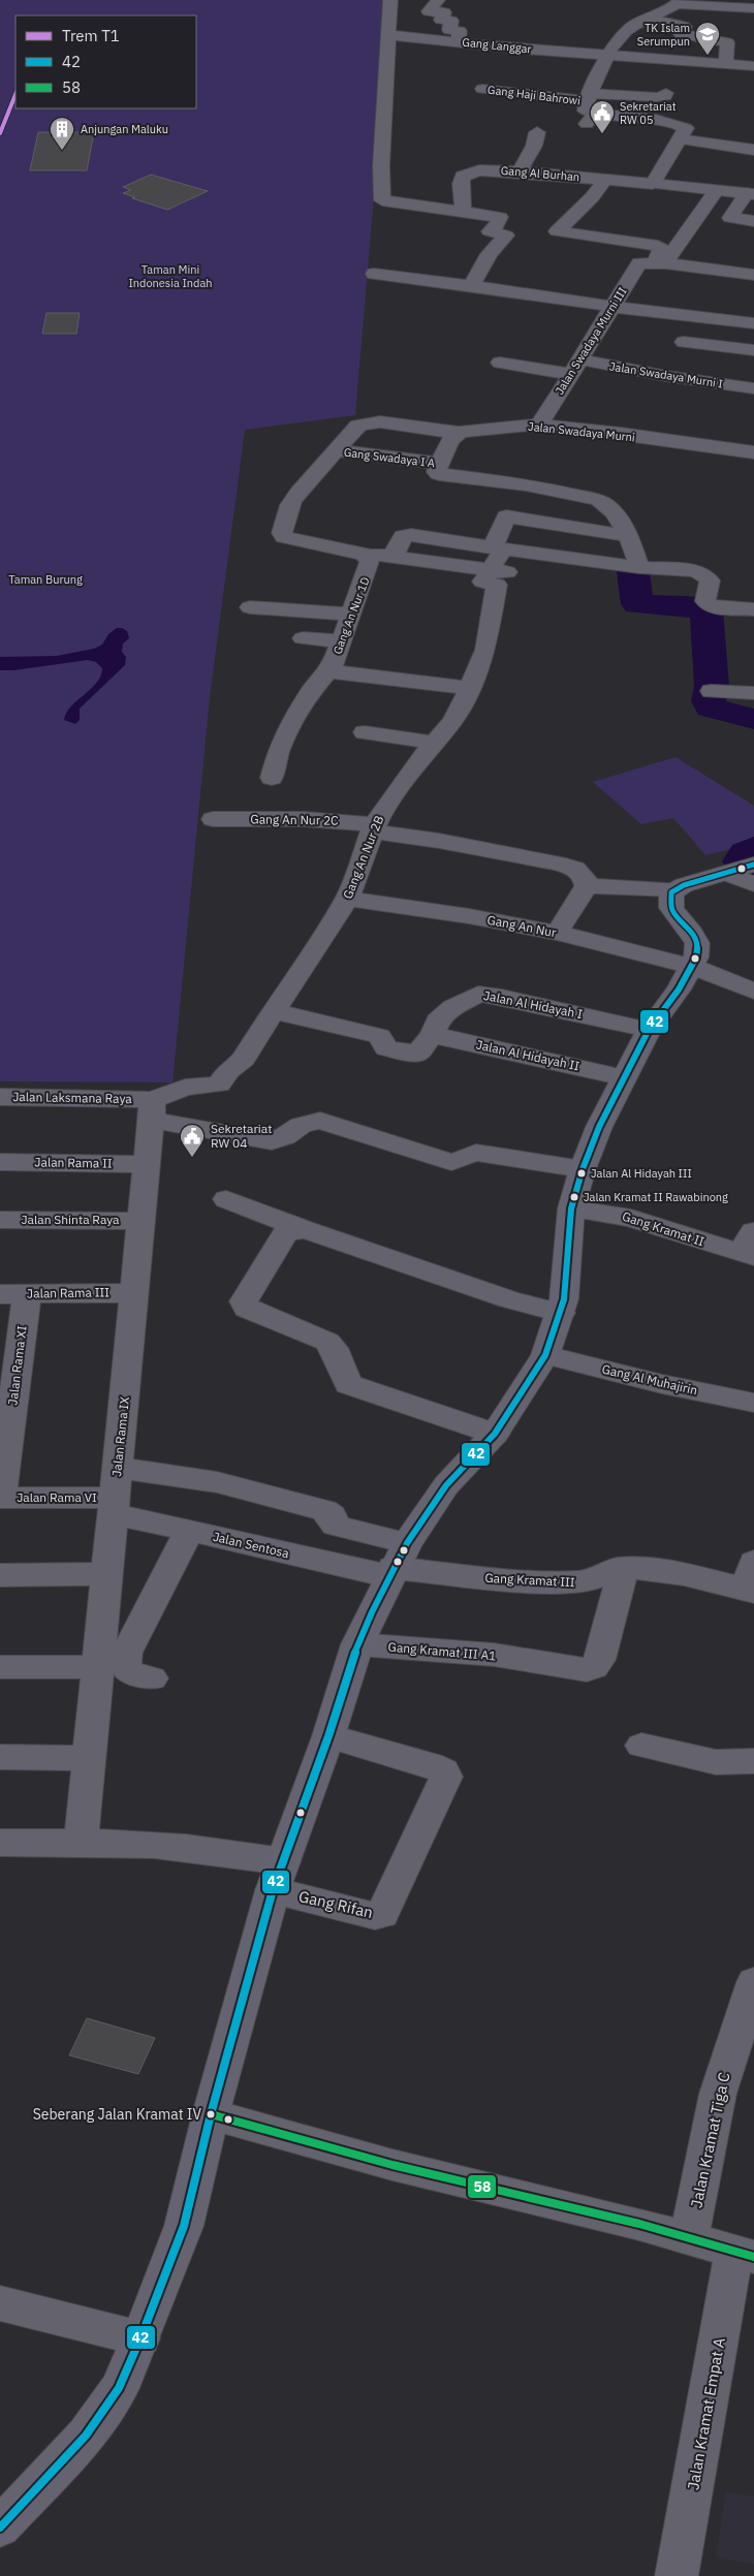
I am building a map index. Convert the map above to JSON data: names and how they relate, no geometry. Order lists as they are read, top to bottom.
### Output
{
  "streets": {
    "street": [
      "Gang Langgar",
      "Gang Haji Bahrowi",
      "Gang Al Burhan",
      "Jalan Swadaya Murni III",
      "Jalan Swadaya Murni I",
      "Jalan Swadaya Murni",
      "Gang Swadaya I A",
      "Gang An Nur 1D",
      "Gang An Nur 2C",
      "Gang An Nur 2B",
      "Gang An Nur",
      "Jalan Al Hidayah I",
      "Jalan Al Hidayah II",
      "Jalan Laksmana Raya",
      "Jalan Rama II",
      "Jalan Shinta Raya",
      "Gang Kramat II",
      "Jalan Rama III",
      "Jalan Rama XI",
      "Gang Al Muhajirin",
      "Jalan Rama IX",
      "Jalan Rama VI",
      "Jalan Sentosa",
      "Gang Kramat III",
      "Gang Kramat III A1",
      "Gang Rifan",
      "Jalan Kramat Tiga C",
      "Jalan Kramat Empat A"
    ]
  },
  "crossings": [
    ["Gang Al Burhan", "Jalan Swadaya Murni III"],
    ["Jalan Swadaya Murni III", "Jalan Swadaya Murni I"],
    ["Jalan Swadaya Murni III", "Jalan Swadaya Murni"],
    ["Jalan Swadaya Murni", "Gang Swadaya I A"],
    ["Jalan Swadaya Murni", "Gang An Nur 1D"],
    ["Gang An Nur 2C", "Gang An Nur 2B"],
    ["Gang An Nur 2B", "Gang An Nur"],
    ["Gang An Nur 2B", "Jalan Al Hidayah I"],
    ["Gang An Nur 2B", "Jalan Laksmana Raya"],
    ["Gang An Nur 2B", "Jalan Rama IX"],
    ["Jalan Al Hidayah I", "Jalan Al Hidayah II"],
    ["Jalan Laksmana Raya", "Jalan Rama IX"],
    ["Jalan Rama II", "Jalan Rama IX"],
    ["Jalan Shinta Raya", "Jalan Rama IX"],
    ["Jalan Rama III", "Jalan Rama XI"],
    ["Jalan Rama III", "Jalan Rama IX"],
    ["Jalan Rama XI", "Jalan Rama VI"],
    ["Jalan Rama IX", "Jalan Rama VI"],
    ["Jalan Rama IX", "Jalan Sentosa"],
    ["Jalan Rama VI", "Jalan Sentosa"],
    ["Jalan Sentosa", "Gang Kramat III"],
    ["Gang Kramat III", "Gang Kramat III A1"]
  ],
  "parks": ["Taman Mini Indonesia Indah", "Taman Burung"],
  "places": {
    "school or university": ["TK Islam Serumpun"],
    "public building": ["Sekretariat RW 05", "Sekretariat RW 04"],
    "building": ["Anjungan Maluku"],
    "other": ["Jalan Al Hidayah III", "Jalan Kramat II Rawabinong", "Seberang Jalan Kramat IV"]
  },
  "lines": ["tram line T1", "transit line 42", "transit line 58"],
  "legend": ["Trem T1", "42", "58"]
}
